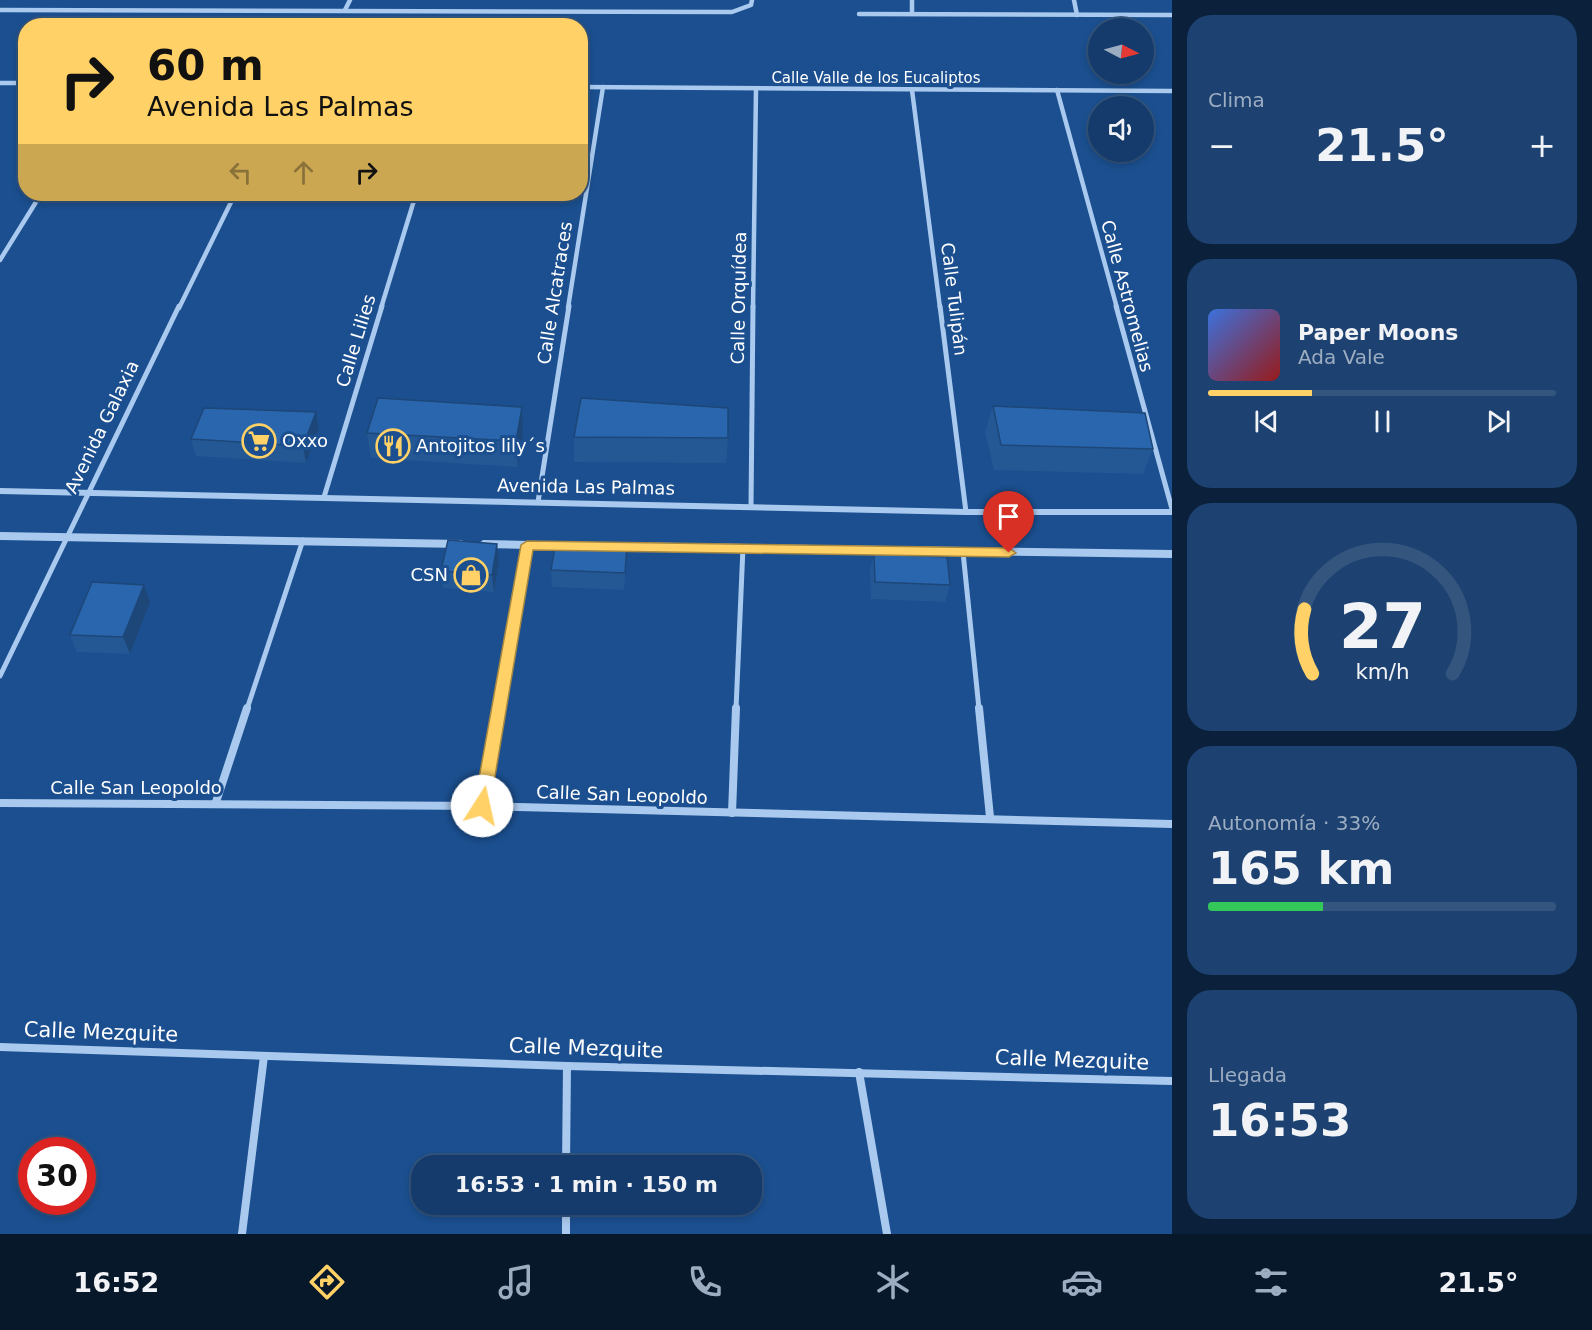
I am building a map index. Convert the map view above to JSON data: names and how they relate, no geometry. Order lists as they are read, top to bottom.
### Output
{
  "streets": {
    "street": [
      "Calle Valle de los Eucaliptos",
      "Calle Alcatraces",
      "Calle Astromelias",
      "Calle Orquídea",
      "Calle Tulipán",
      "Calle Lilies",
      "Avenida Galaxia",
      "Avenida Las Palmas",
      "Calle San Leopoldo",
      "Calle Mezquite"
    ]
  },
  "crossings": [
    ["Calle Valle de los Eucaliptos", "Calle Alcatraces"],
    ["Calle Valle de los Eucaliptos", "Calle Astromelias"],
    ["Calle Valle de los Eucaliptos", "Calle Orquídea"],
    ["Calle Valle de los Eucaliptos", "Calle Tulipán"],
    ["Calle Alcatraces", "Avenida Las Palmas"],
    ["Calle Astromelias", "Avenida Las Palmas"],
    ["Calle Orquídea", "Avenida Las Palmas"],
    ["Calle Tulipán", "Avenida Las Palmas"],
    ["Calle Lilies", "Avenida Las Palmas"],
    ["Avenida Galaxia", "Avenida Las Palmas"]
  ],
  "places": {
    "supermarket": ["Oxxo"],
    "restaurant": ["Antojitos lily´s"],
    "shop": ["CSN"]
  },
  "north": "right",
  "page": {
    "tile": [
      "Clima",
      ["Autonomía · 33%", "165 km"],
      ["Llegada", "16:53"]
    ],
    "turn": ["60 m", "Avenida Las Palmas"],
    "heat": ["−", "21.5°", "+"],
    "song": ["Paper Moons", "Ada Vale"],
    "limit": "30",
    "trip": "16:53 · 1 min · 150 m",
    "tabs": ["16:52", "21.5°"],
    "gauge": ["27", "km/h"]
  }
}
